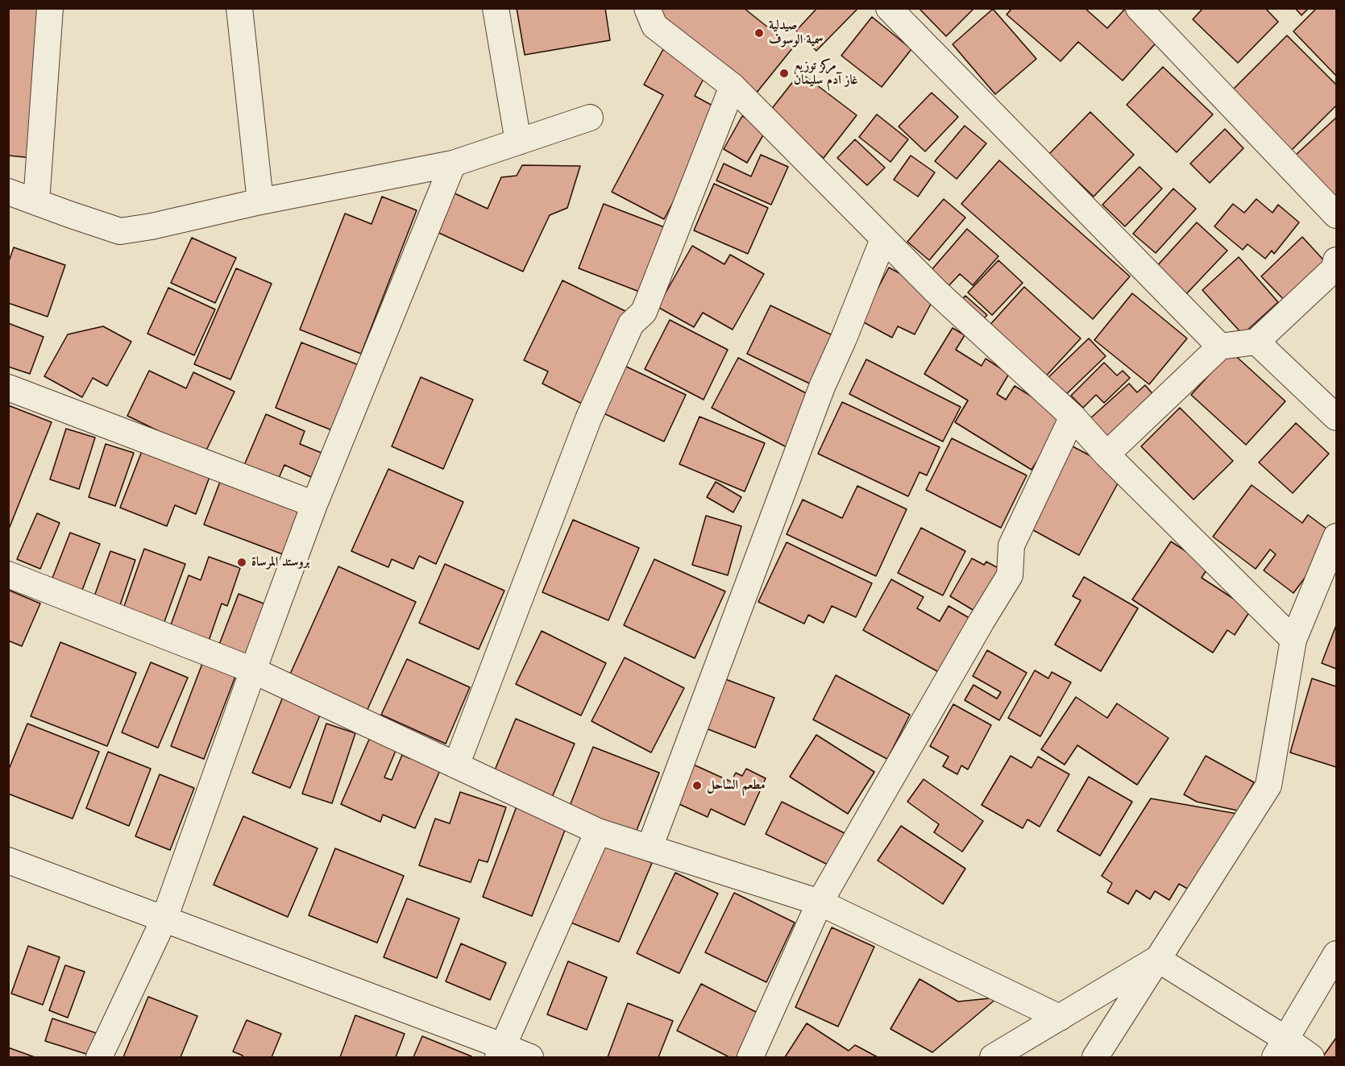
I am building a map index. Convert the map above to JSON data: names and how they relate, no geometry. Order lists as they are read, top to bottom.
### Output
{
  "places": [
    "صيدلية سمية الوسوف",
    "مركز توزيع غاز آدم سليمان",
    "بروستد المرساة",
    "مطعم الساحل"
  ]
}
